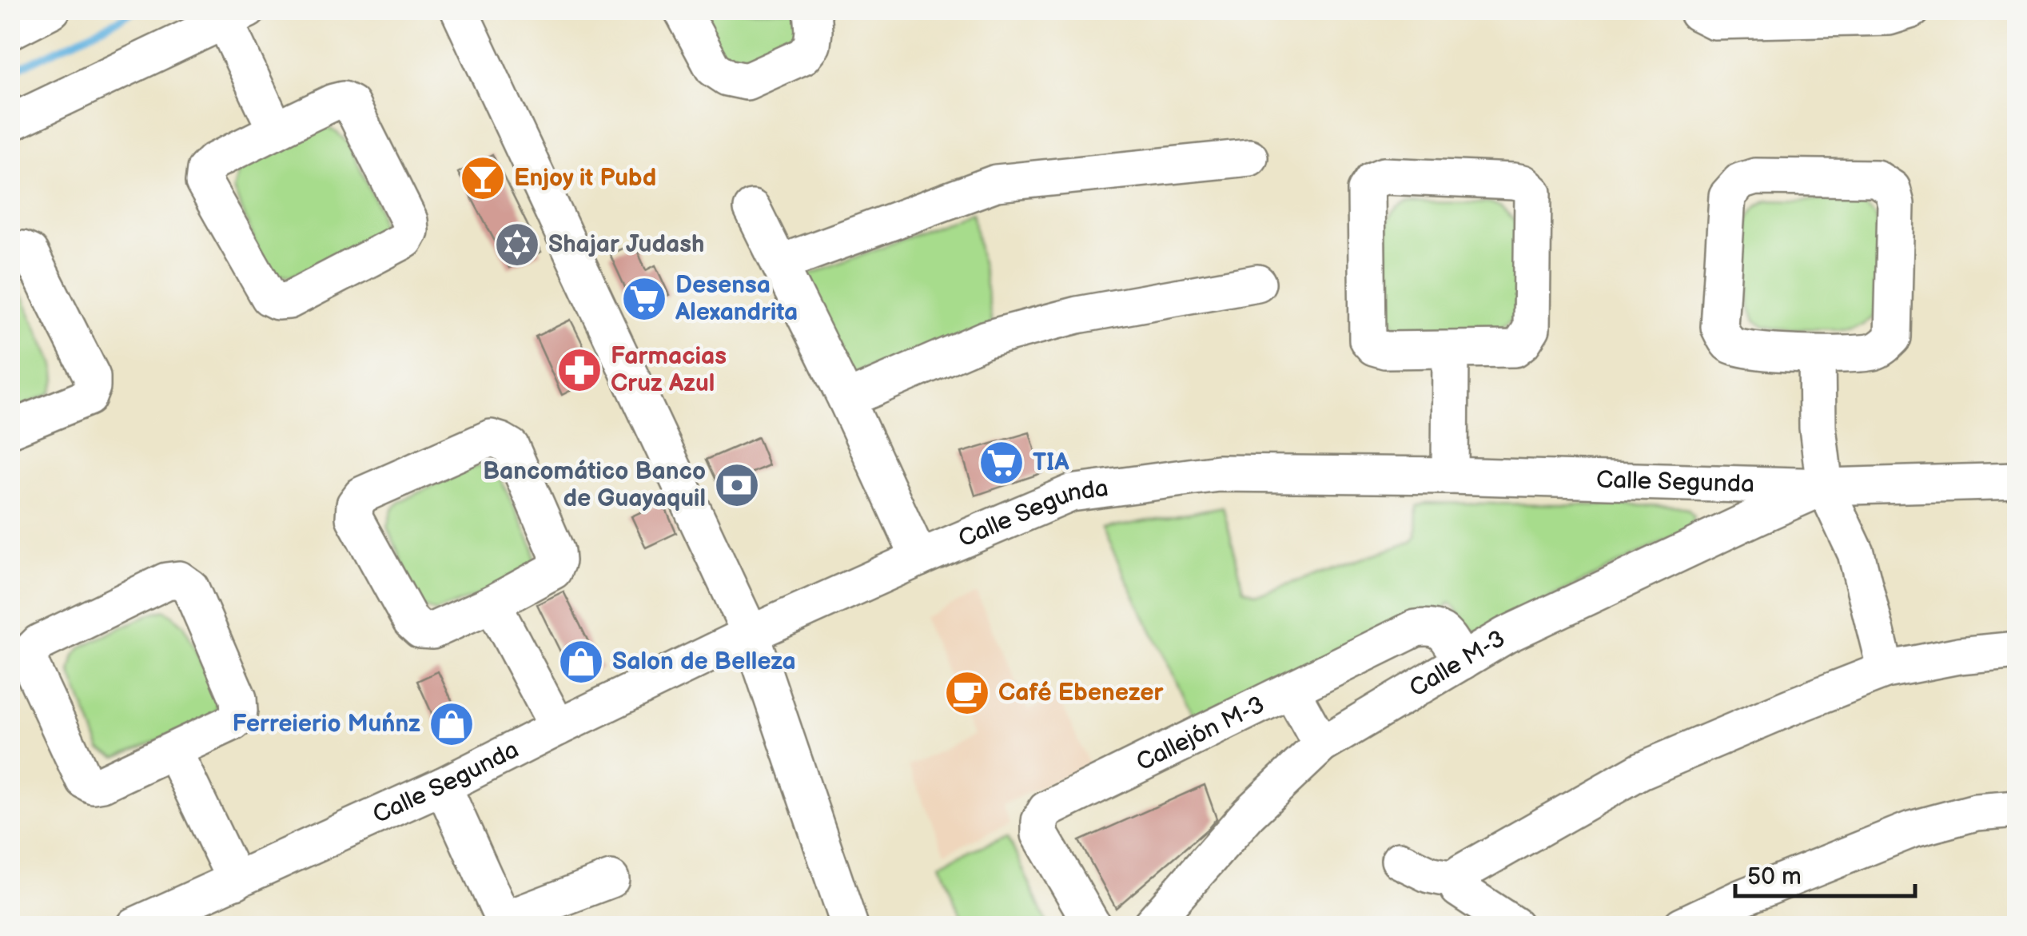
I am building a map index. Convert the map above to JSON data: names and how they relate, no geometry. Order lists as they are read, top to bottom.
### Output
{
  "streets": {
    "street": ["Calle Segunda", "Calle M-3", "Callejón M-3"]
  },
  "crossings": [
    ["Calle Segunda", "Calle M-3"],
    ["Calle M-3", "Callejón M-3"]
  ],
  "places": {
    "bar": ["Enjoy it Pubd"],
    "synagogue": ["Shajar Judash"],
    "supermarket": ["Desensa Alexandrita", "TIA"],
    "pharmacy": ["Farmacias Cruz Azul"],
    "bank": ["Bancomático Banco de Guayaquil"],
    "shop": ["Salon de Belleza", "Ferreierio Muńnz"],
    "cafe": ["Café Ebenezer"]
  },
  "scale_bar": "50 m"
}
